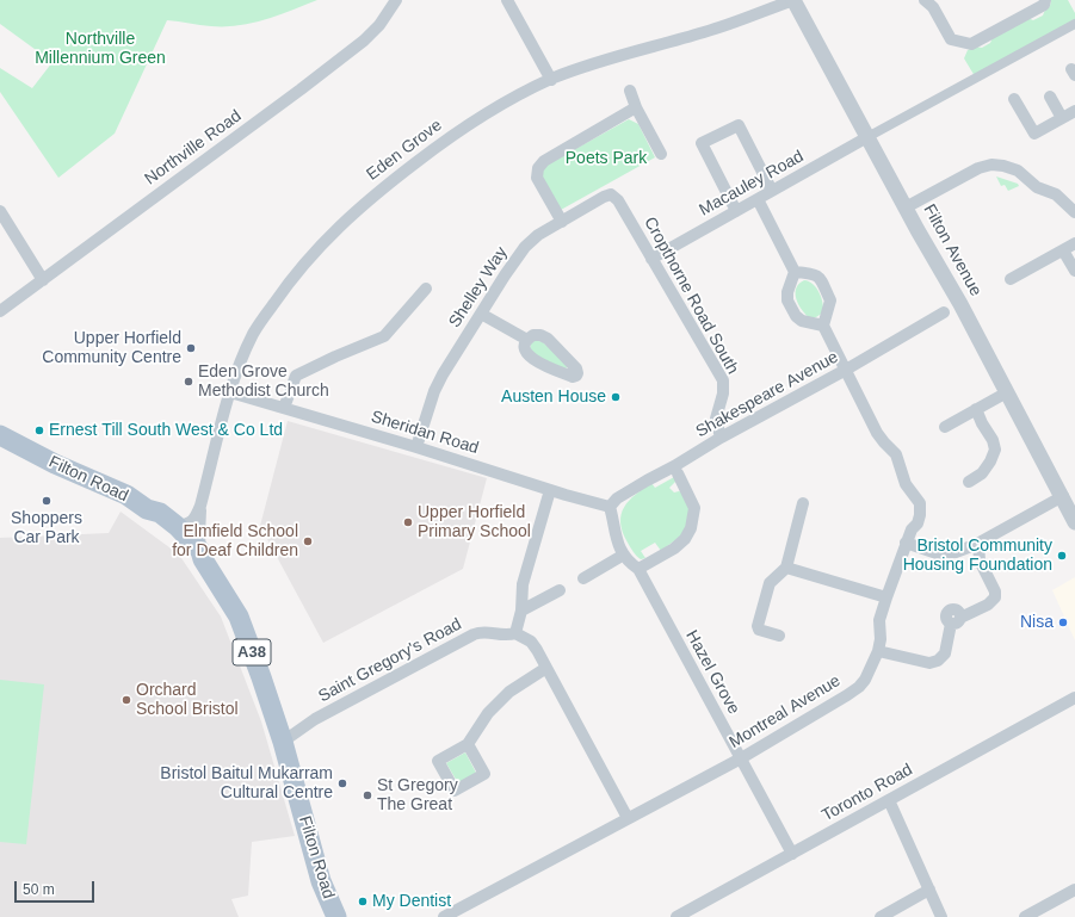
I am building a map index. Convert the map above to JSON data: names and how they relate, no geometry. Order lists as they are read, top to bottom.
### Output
{
  "streets": {
    "main road": ["Filton Road", "A38"],
    "street": [
      "Northville Road",
      "Eden Grove",
      "Macauley Road",
      "Filton Avenue",
      "Shelley Way",
      "Cropthorne Road South",
      "Shakespeare Avenue",
      "Sheridan Road",
      "Saint Gregory's Road",
      "Hazel Grove",
      "Montreal Avenue",
      "Toronto Road"
    ]
  },
  "crossings": [
    ["Eden Grove", "Filton Avenue"],
    ["Eden Grove", "Sheridan Road"],
    ["Eden Grove", "Filton Road"],
    ["Macauley Road", "Filton Avenue"],
    ["Macauley Road", "Cropthorne Road South"],
    ["Shelley Way", "Cropthorne Road South"],
    ["Shelley Way", "Sheridan Road"],
    ["Cropthorne Road South", "Shakespeare Avenue"],
    ["Shakespeare Avenue", "Sheridan Road"],
    ["Shakespeare Avenue", "Hazel Grove"],
    ["Shakespeare Avenue", "Montreal Avenue"],
    ["Sheridan Road", "Hazel Grove"],
    ["Filton Road", "Saint Gregory's Road"],
    ["Hazel Grove", "Montreal Avenue"],
    ["Hazel Grove", "Toronto Road"]
  ],
  "parks": ["Northville Millennium Green", "Poets Park"],
  "places": [
    "Upper Horfield Community Centre",
    "Eden Grove Methodist Church",
    "Austen House",
    "Ernest Till South West & Co Ltd",
    "Shoppers Car Park",
    "Upper Horfield Primary School",
    "Elmfield School for Deaf Children",
    "Bristol Community Housing Foundation",
    "Nisa",
    "Orchard School Bristol",
    "Bristol Baitul Mukarram Cultural Centre",
    "St Gregory The Great",
    "My Dentist"
  ],
  "scale_bar": "50 m"
}
